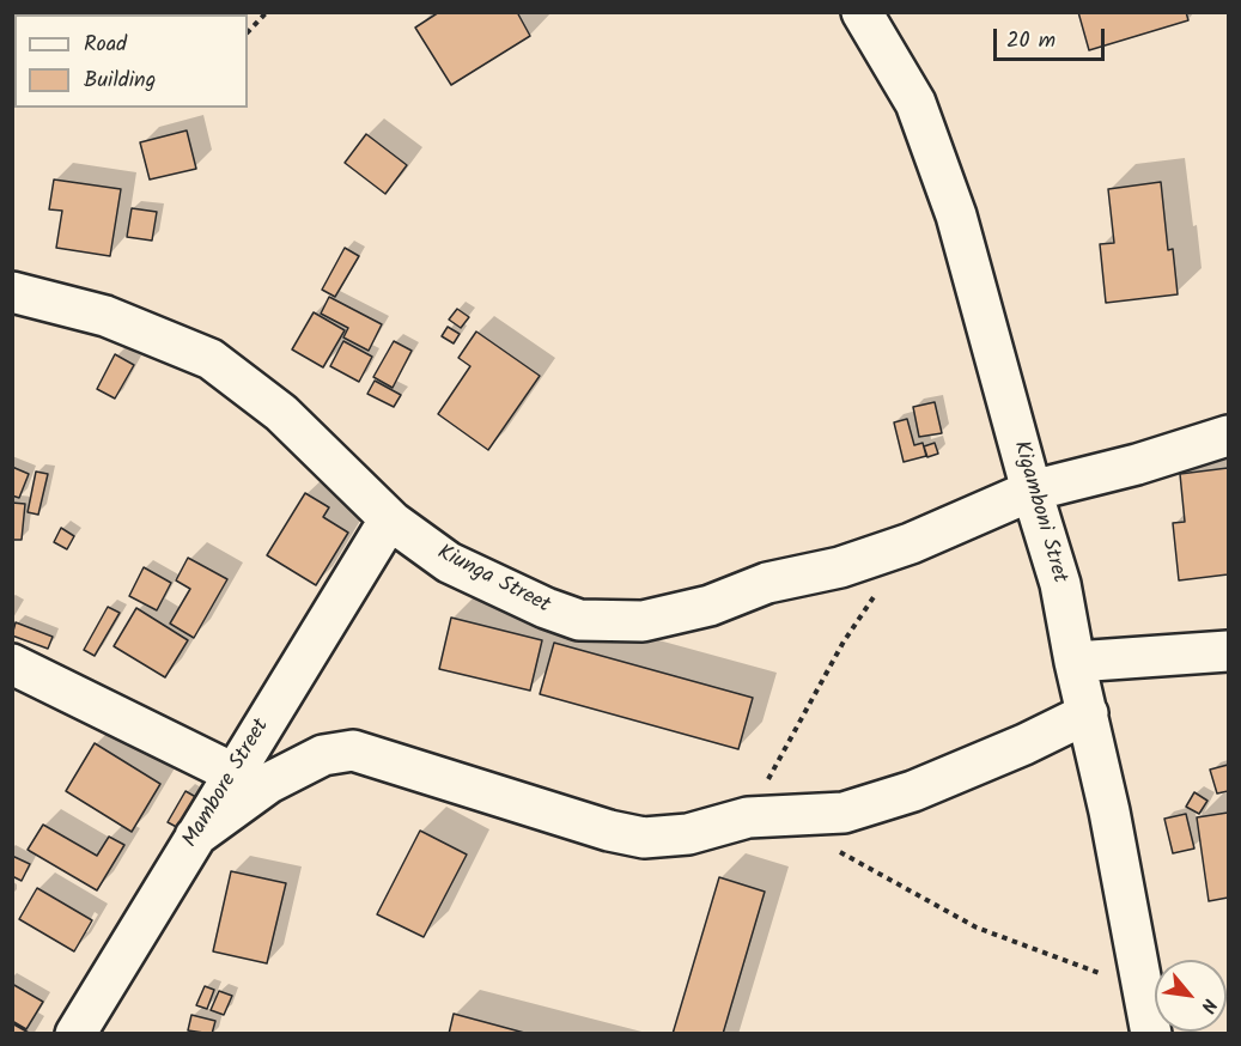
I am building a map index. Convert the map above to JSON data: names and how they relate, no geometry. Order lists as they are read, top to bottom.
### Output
{
  "streets": {
    "street": ["Kigamboni Stret", "Kiunga Street", "Mambore Street"]
  },
  "crossings": [
    ["Kigamboni Stret", "Kiunga Street"]
  ],
  "legend": ["Road", "Building"],
  "scale_bar": "20 m",
  "north": "bottom right"
}
